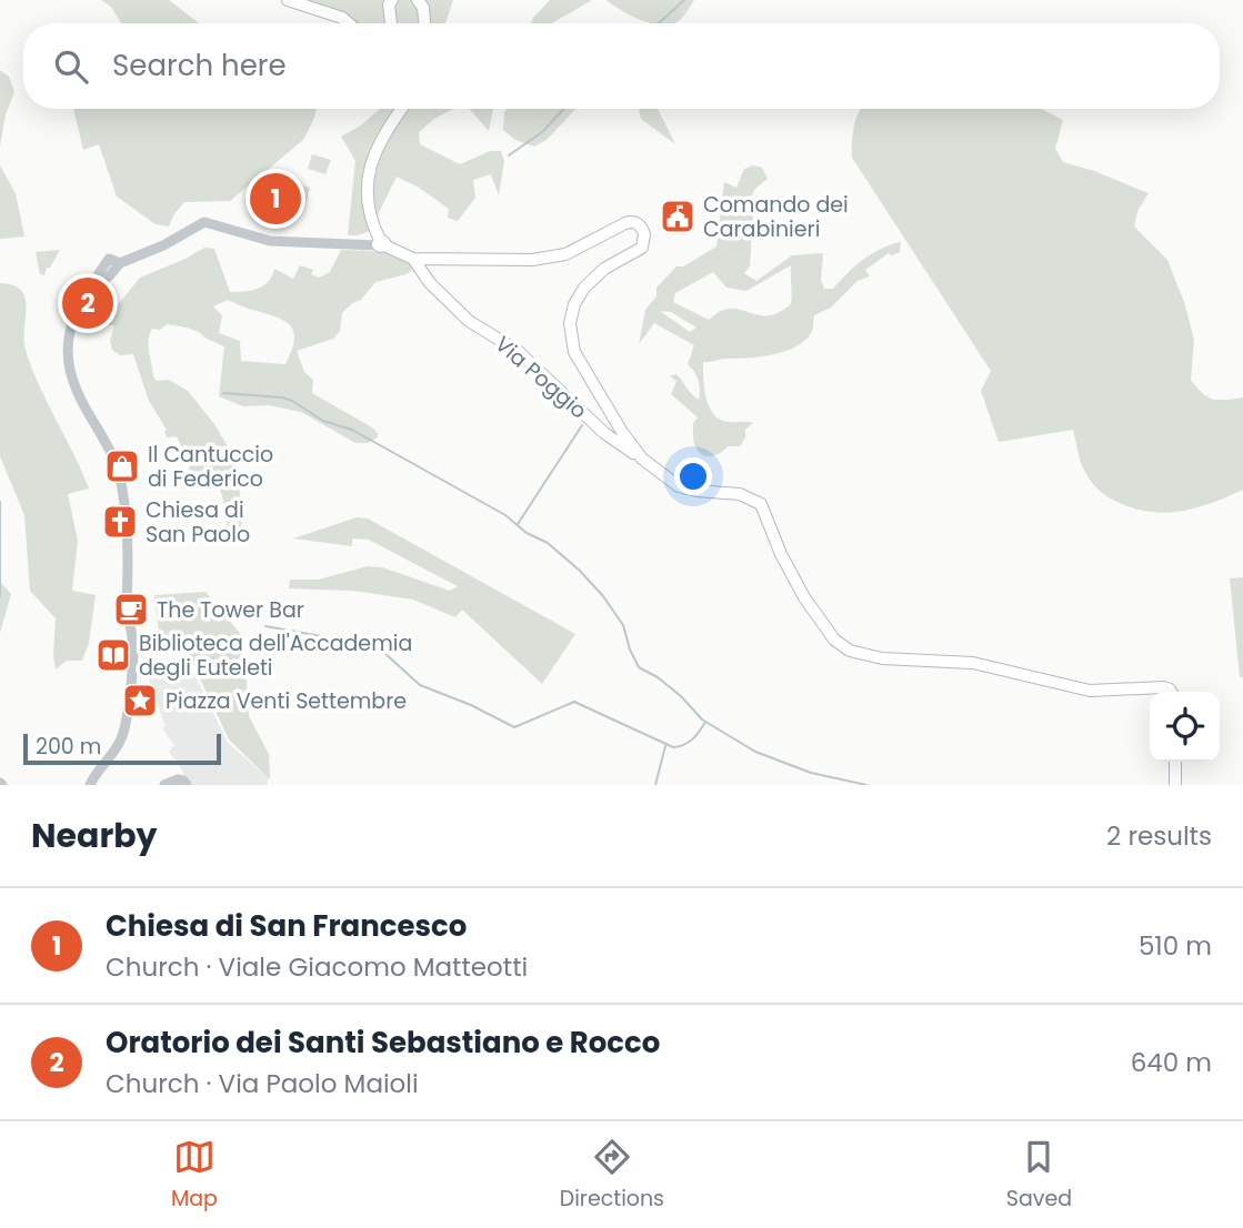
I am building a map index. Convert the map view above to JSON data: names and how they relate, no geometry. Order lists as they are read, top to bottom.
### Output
{
  "streets": {
    "main road": ["Via Poggio"]
  },
  "places": {
    "public building": ["Comando dei Carabinieri"],
    "shop": ["Il Cantuccio di Federico"],
    "church": ["Chiesa di San Paolo"],
    "cafe": ["The Tower Bar"],
    "library": ["Biblioteca dell'Accademia degli Euteleti"],
    "place": ["Piazza Venti Settembre"]
  },
  "scale_bar": "200 m",
  "page": {
    "search": "Search here",
    "pins": ["1", "2"],
    "scale": "200 m",
    "heading": ["Nearby", "2 results"],
    "list": [
      {
        "mark": "1",
        "name": "Chiesa di San Francesco",
        "note": "Church · Viale Giacomo Matteotti",
        "value": "510 m"
      },
      {
        "mark": "2",
        "name": "Oratorio dei Santi Sebastiano e Rocco",
        "note": "Church · Via Paolo Maioli",
        "value": "640 m"
      }
    ],
    "nav": ["Map", "Directions", "Saved"]
  }
}
